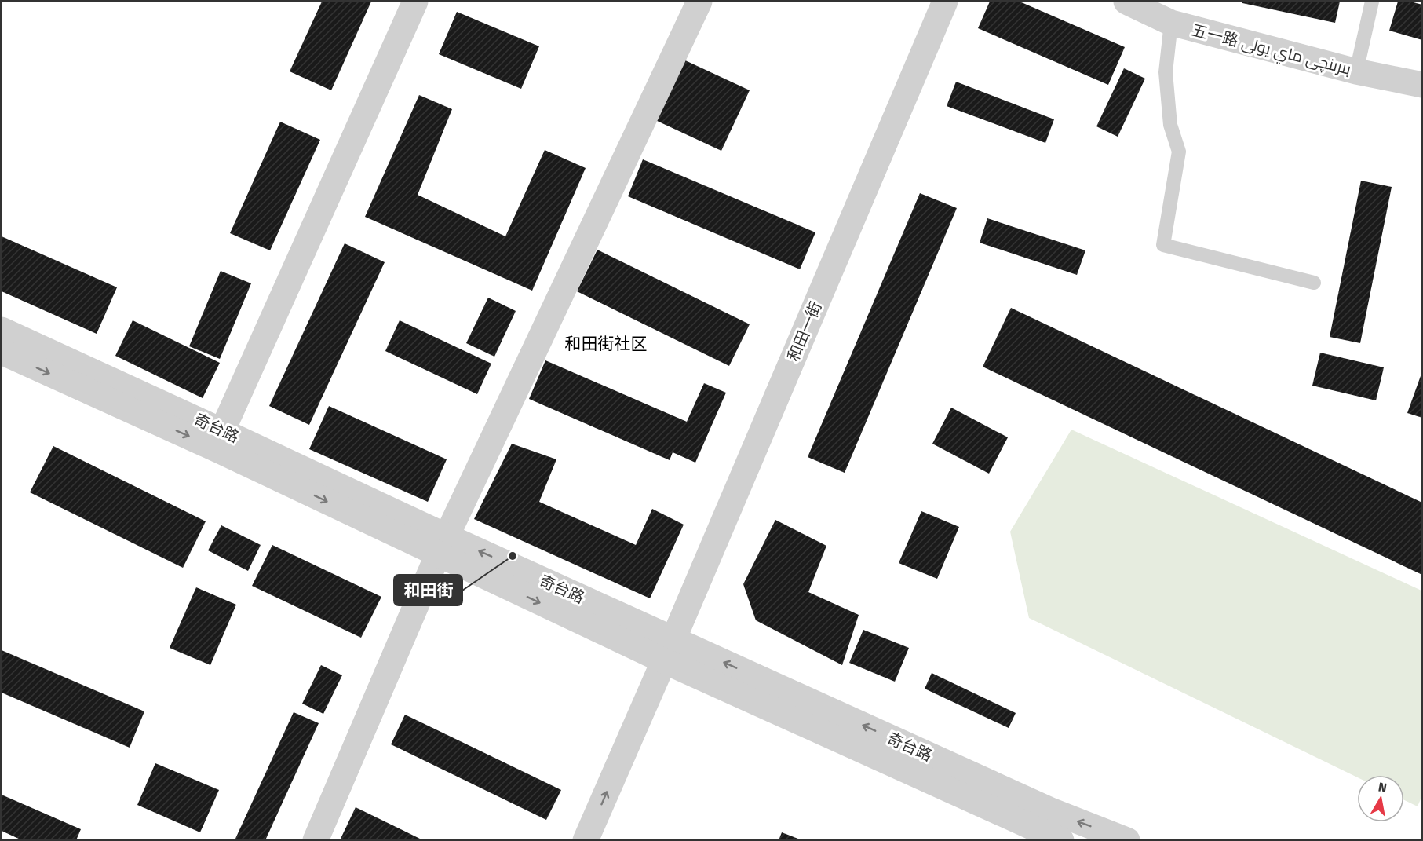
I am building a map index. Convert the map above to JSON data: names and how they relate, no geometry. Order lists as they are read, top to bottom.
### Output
{
  "streets": {
    "street": ["五一路 بىرىنچى ماي يولى", "和田一街", "奇台路"]
  },
  "crossings": [
    ["和田一街", "奇台路"]
  ],
  "districts": ["和田街社区"],
  "places": ["和田街"],
  "north": "top"
}
